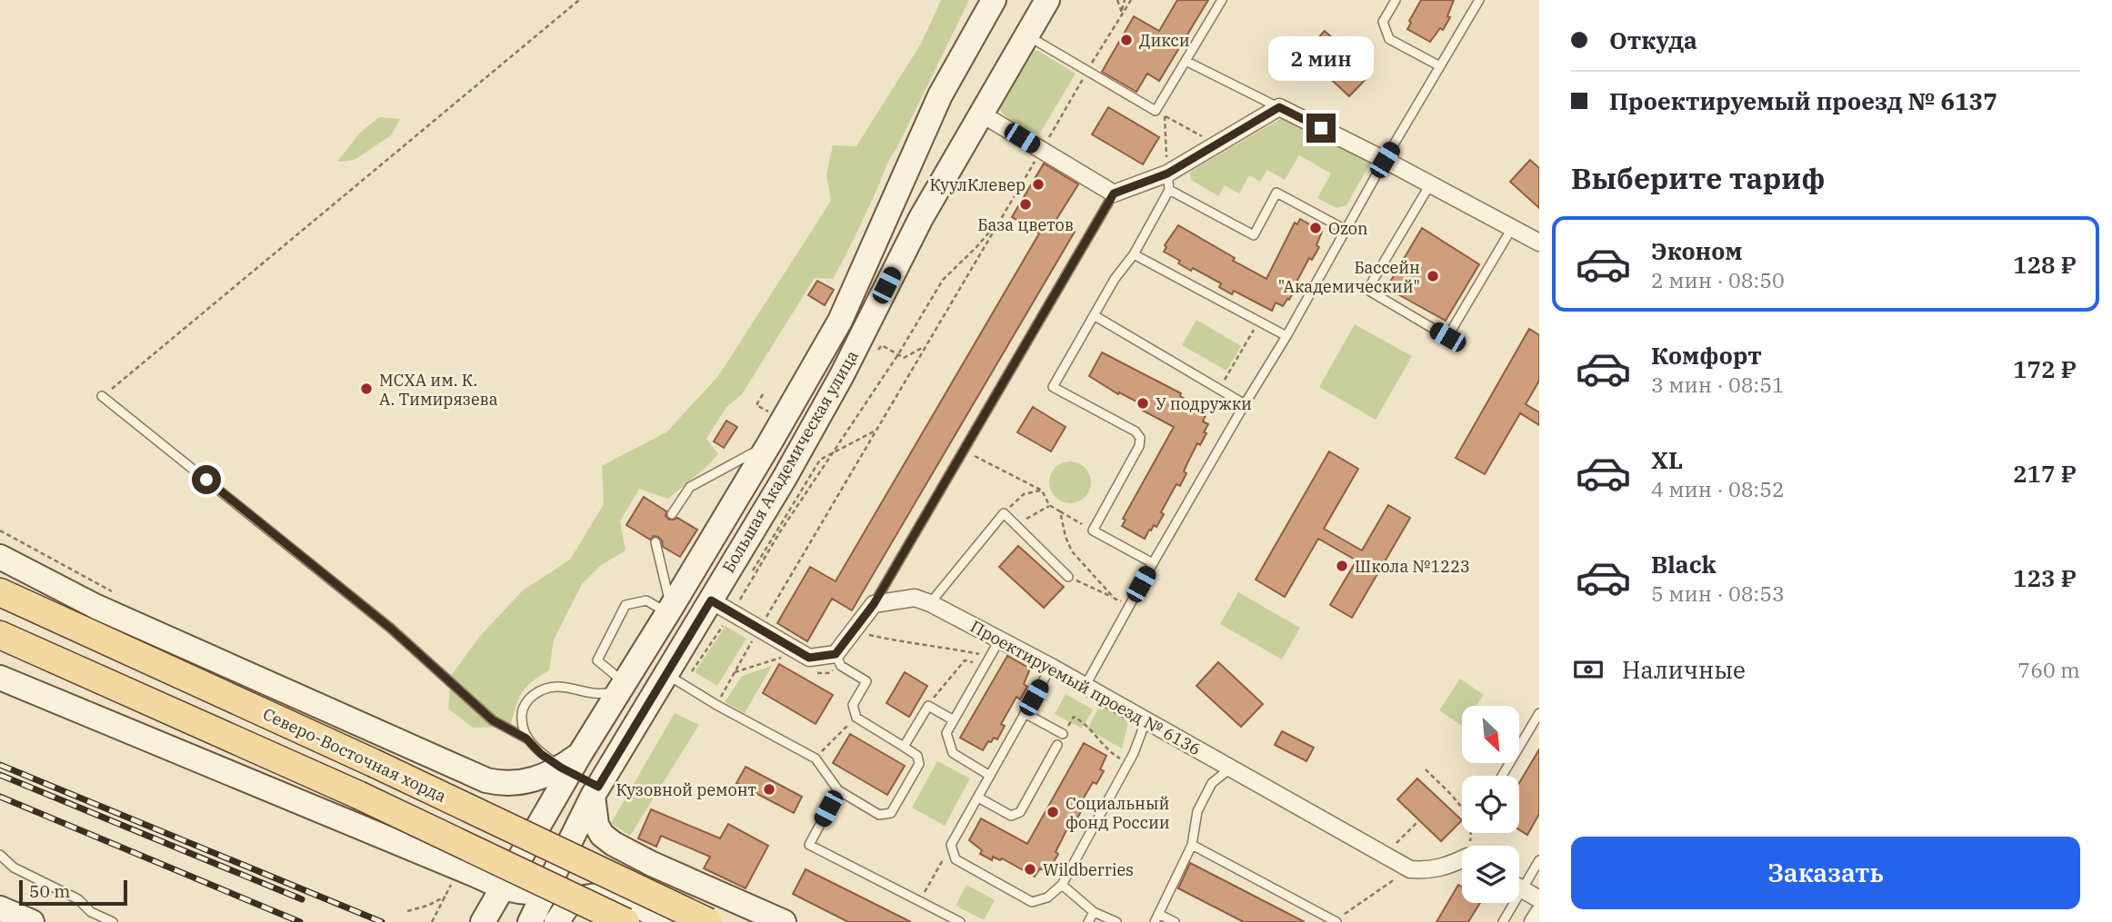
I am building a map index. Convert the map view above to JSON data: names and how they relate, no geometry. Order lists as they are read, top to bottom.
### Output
{
  "streets": {
    "main road": ["Большая Академическая улица", "Северо-Восточная хорда"],
    "street": ["Проектируемый проезд № 6136"]
  },
  "places": [
    "Дикси",
    "КуулКлевер",
    "База цветов",
    "Ozon",
    "Бассейн \"Академический\"",
    "МСХА им. К. А. Тимирязева",
    "У подружки",
    "Школа №1223",
    "Кузовной ремонт",
    "Социальный фонд России",
    "Wildberries"
  ],
  "scale_bar": "50 m",
  "north": "bottom right",
  "page": {
    "banner": ["Откуда", "Проектируемый проезд № 6137"],
    "bubble": "2 мин",
    "heading": "Выберите тариф",
    "list": [
      {
        "name": "Эконом",
        "note": "2 мин · 08:50",
        "value": "128 ₽"
      },
      {
        "name": "Комфорт",
        "note": "3 мин · 08:51",
        "value": "172 ₽"
      },
      {
        "name": "XL",
        "note": "4 мин · 08:52",
        "value": "217 ₽"
      },
      {
        "name": "Black",
        "note": "5 мин · 08:53",
        "value": "123 ₽"
      }
    ],
    "pay": ["Наличные", "760 m"],
    "buttons": "Заказать",
    "scale": "50 m"
  }
}
